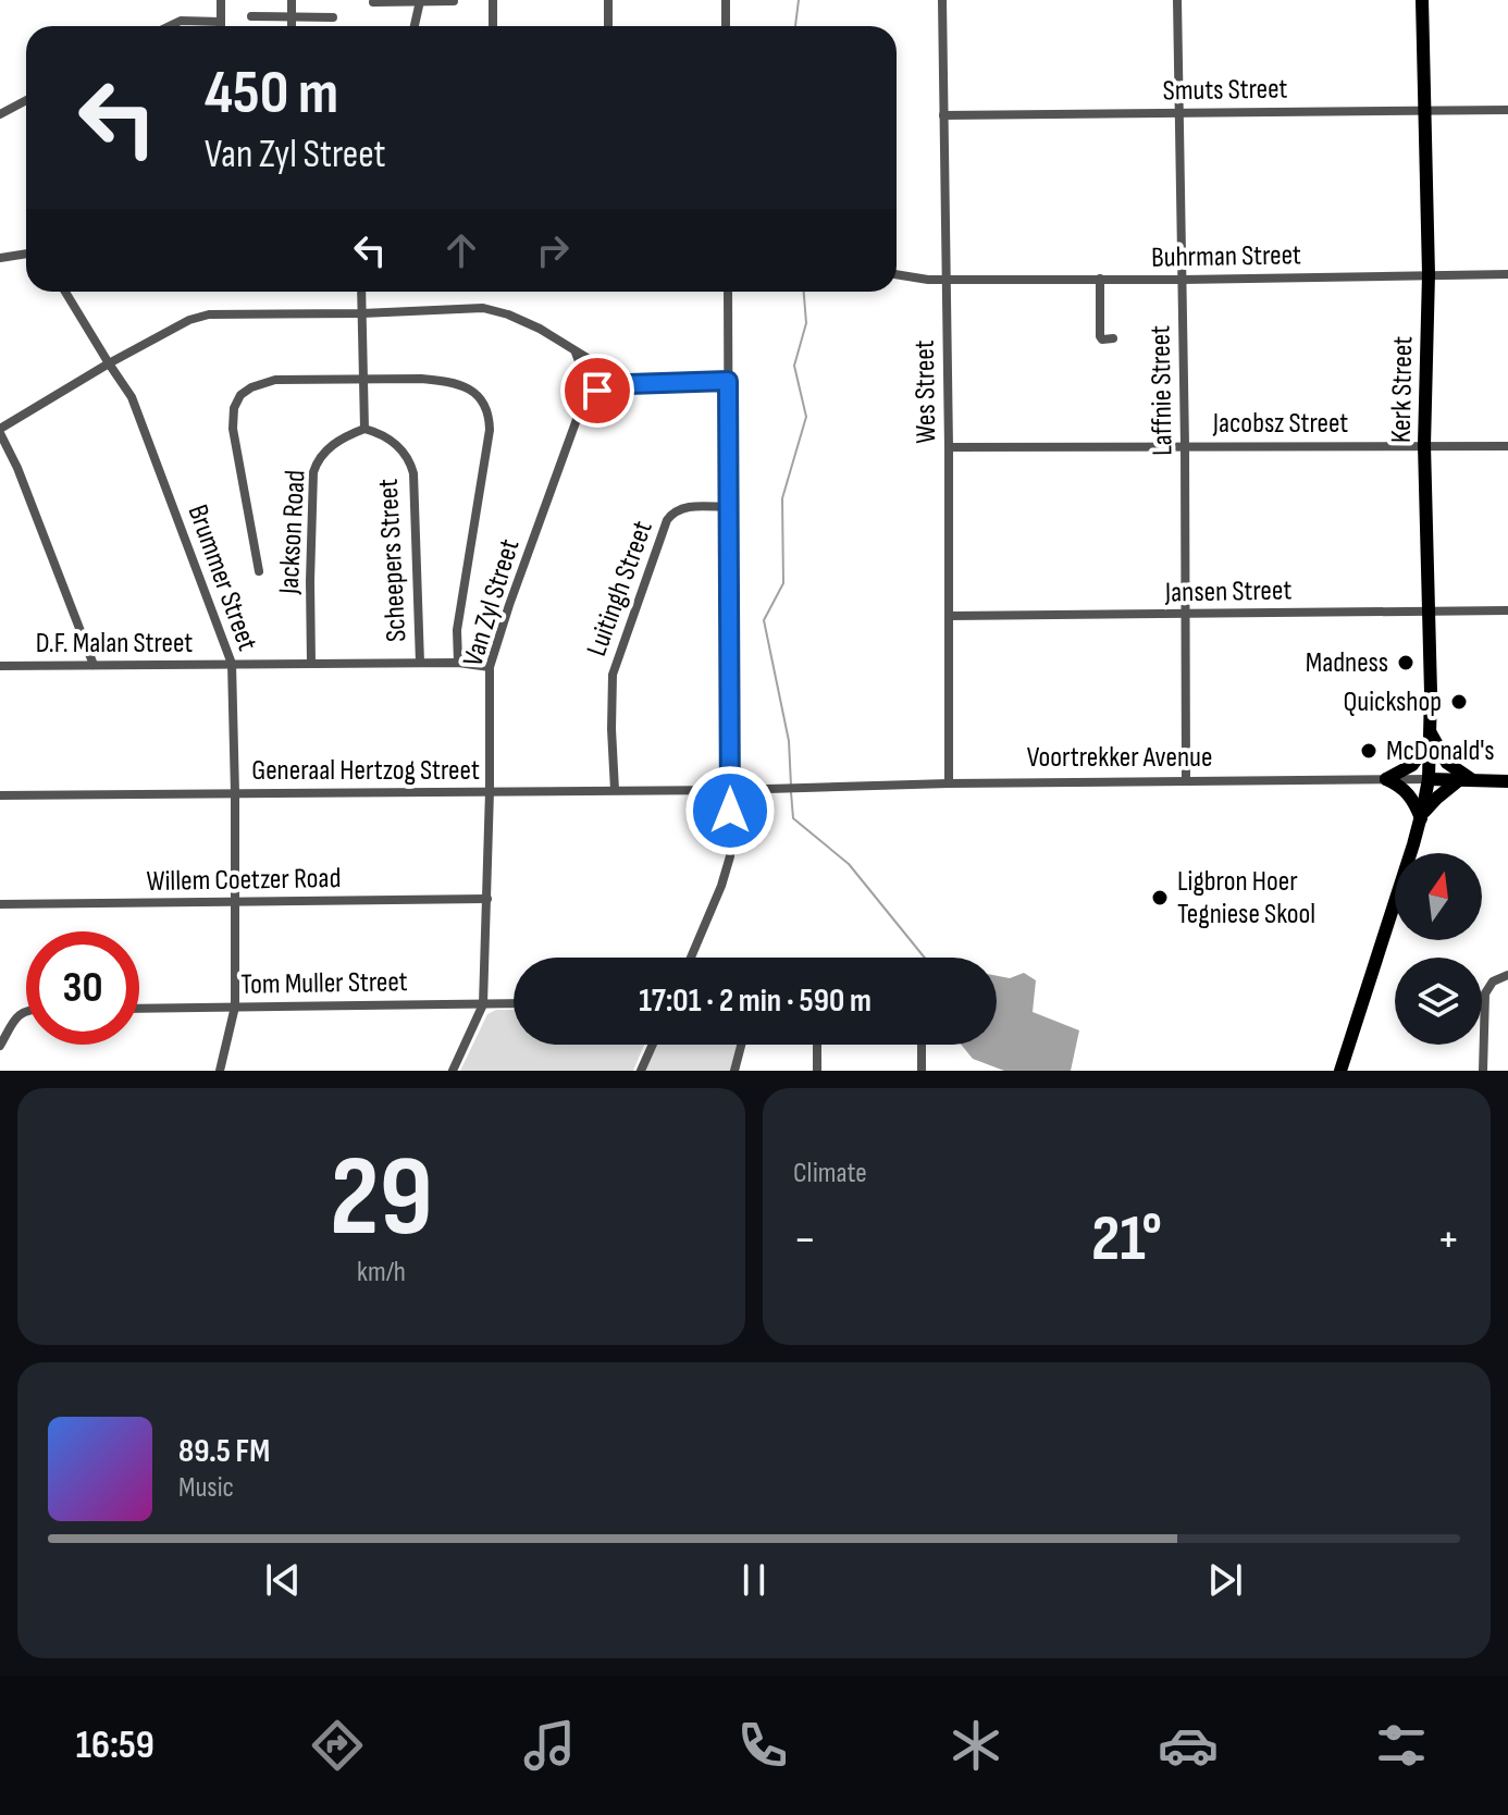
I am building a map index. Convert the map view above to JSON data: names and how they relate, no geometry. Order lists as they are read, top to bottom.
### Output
{
  "streets": {
    "highway": ["Kerk Street", "Voortrekker Avenue"],
    "street": [
      "Smuts Street",
      "Buhrman Street",
      "Laffnie Street",
      "Wes Street",
      "Jacobsz Street",
      "Jackson Road",
      "Scheepers Street",
      "Brummer Street",
      "Luitingh Street",
      "Jansen Street",
      "Van Zyl Street",
      "D.F. Malan Street",
      "Generaal Hertzog Street",
      "Willem Coetzer Road",
      "Tom Muller Street"
    ]
  },
  "crossings": [
    ["Smuts Street", "Kerk Street"],
    ["Smuts Street", "Laffnie Street"],
    ["Smuts Street", "Wes Street"],
    ["Buhrman Street", "Kerk Street"],
    ["Buhrman Street", "Laffnie Street"],
    ["Buhrman Street", "Wes Street"],
    ["Kerk Street", "Jacobsz Street"],
    ["Kerk Street", "Jansen Street"],
    ["Kerk Street", "Voortrekker Avenue"],
    ["Laffnie Street", "Jacobsz Street"],
    ["Laffnie Street", "Jansen Street"],
    ["Laffnie Street", "Voortrekker Avenue"],
    ["Wes Street", "Jacobsz Street"],
    ["Wes Street", "Jansen Street"],
    ["Wes Street", "Voortrekker Avenue"],
    ["Jackson Road", "Scheepers Street"],
    ["Jackson Road", "D.F. Malan Street"],
    ["Scheepers Street", "D.F. Malan Street"],
    ["Brummer Street", "D.F. Malan Street"],
    ["Brummer Street", "Generaal Hertzog Street"],
    ["Brummer Street", "Willem Coetzer Road"],
    ["Brummer Street", "Tom Muller Street"],
    ["Luitingh Street", "Generaal Hertzog Street"],
    ["Van Zyl Street", "D.F. Malan Street"],
    ["Van Zyl Street", "Generaal Hertzog Street"],
    ["Van Zyl Street", "Willem Coetzer Road"],
    ["Van Zyl Street", "Tom Muller Street"],
    ["Voortrekker Avenue", "Generaal Hertzog Street"]
  ],
  "places": [
    "Madness",
    "Quickshop",
    "McDonald's",
    "Ligbron Hoer Tegniese Skool"
  ],
  "north": "top",
  "page": {
    "turn": ["450 m", "Van Zyl Street"],
    "limit": "30",
    "trip": "17:01 · 2 min · 590 m",
    "tile": [
      ["29", "km/h"],
      "Climate"
    ],
    "heat": ["−", "21°", "+"],
    "song": ["89.5 FM", "Music"],
    "tabs": "16:59"
  }
}
